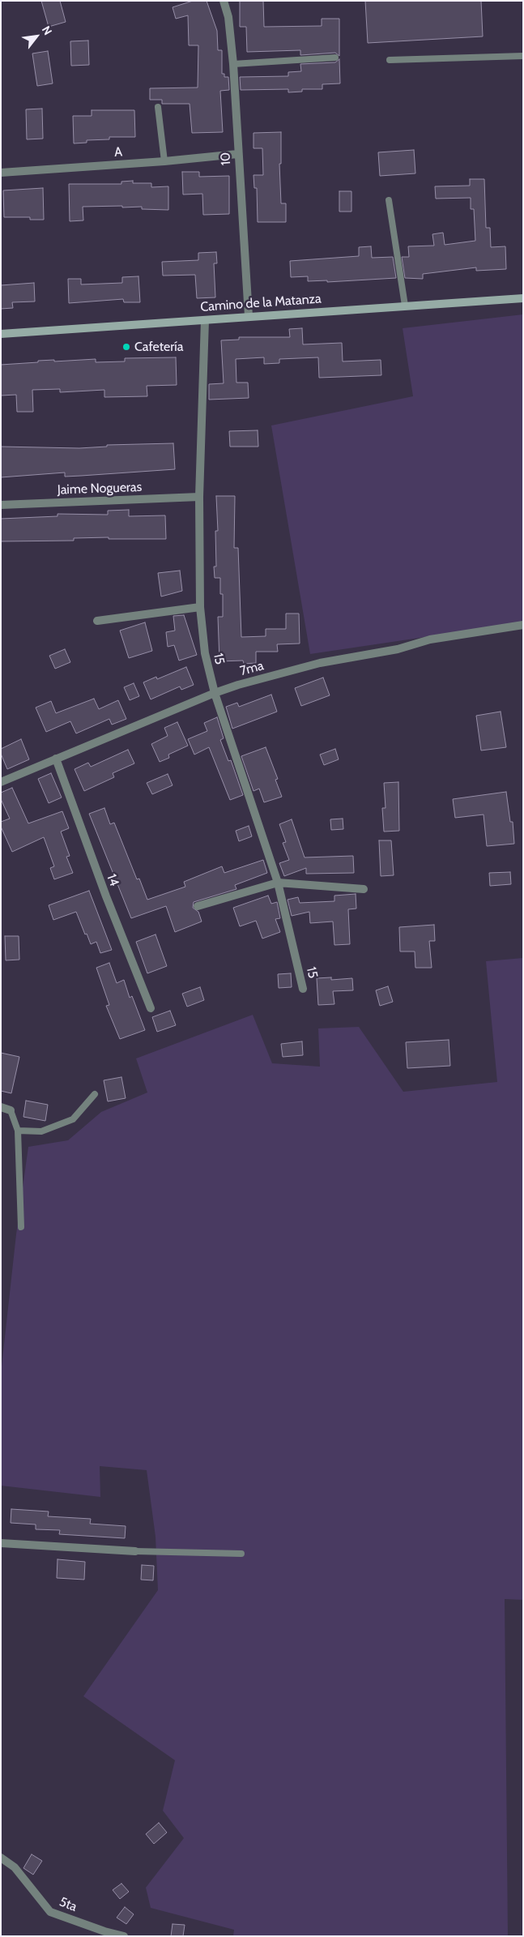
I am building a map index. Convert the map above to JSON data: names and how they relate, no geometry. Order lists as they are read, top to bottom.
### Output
{
  "streets": {
    "main road": ["Camino de la Matanza"],
    "street": [
      "A",
      "10",
      "Jaime Nogueras",
      "15",
      "7ma",
      "14",
      "5ta"
    ]
  },
  "crossings": [
    ["A", "10"],
    ["10", "Camino de la Matanza"],
    ["Camino de la Matanza", "15"],
    ["Jaime Nogueras", "15"],
    ["15", "7ma"],
    ["7ma", "14"]
  ],
  "places": ["Cafetería"],
  "north": "top right"
}
